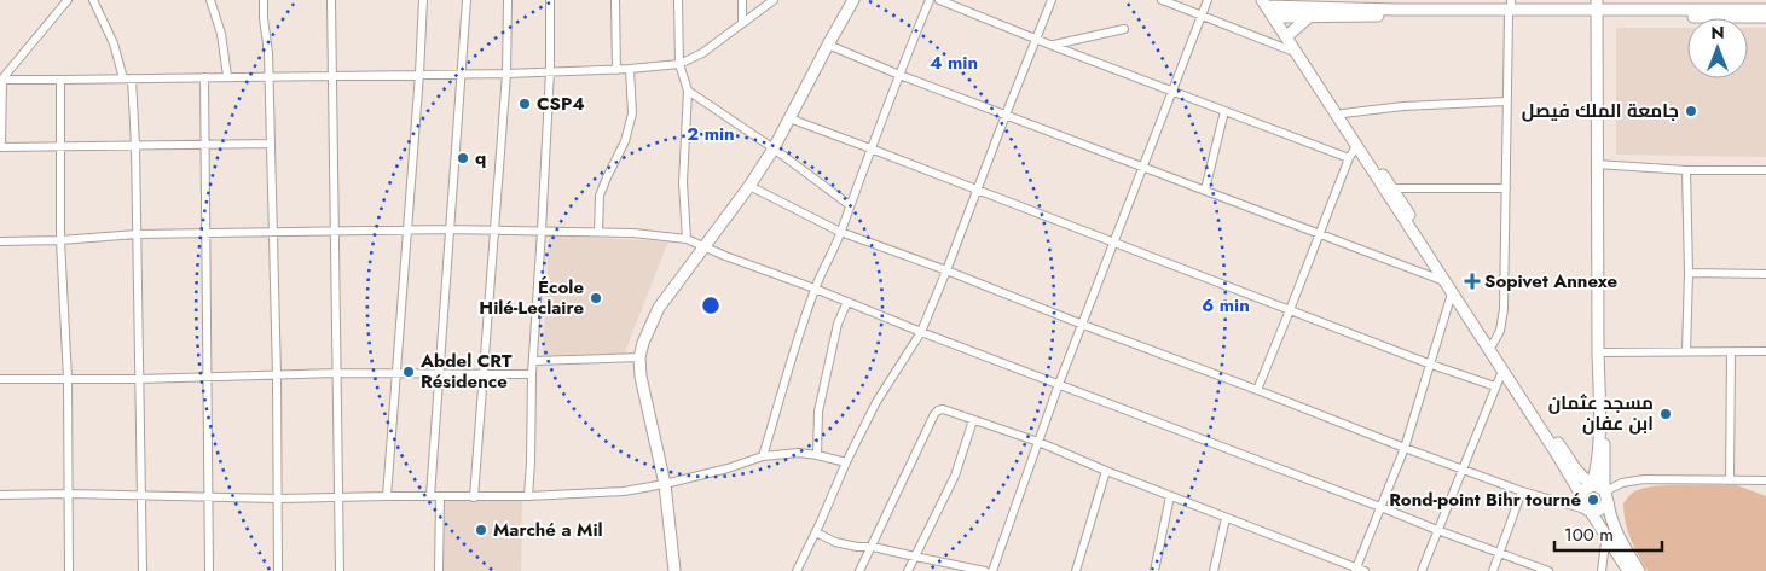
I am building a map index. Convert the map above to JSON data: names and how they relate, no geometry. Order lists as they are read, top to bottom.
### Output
{
  "places": {
    "other": [
      "CSP4",
      "جامعة الملك فيصل",
      "q",
      "École Hilé-Leclaire",
      "Abdel CRT Résidence",
      "مسجد عثمان ابن عفان",
      "Rond-point Bihr tourné",
      "Marché a Mil"
    ],
    "health": ["Sopivet Annexe"]
  },
  "scale_bar": "100 m",
  "north": "top",
  "rings": ["4 min", "2 min", "6 min"]
}
